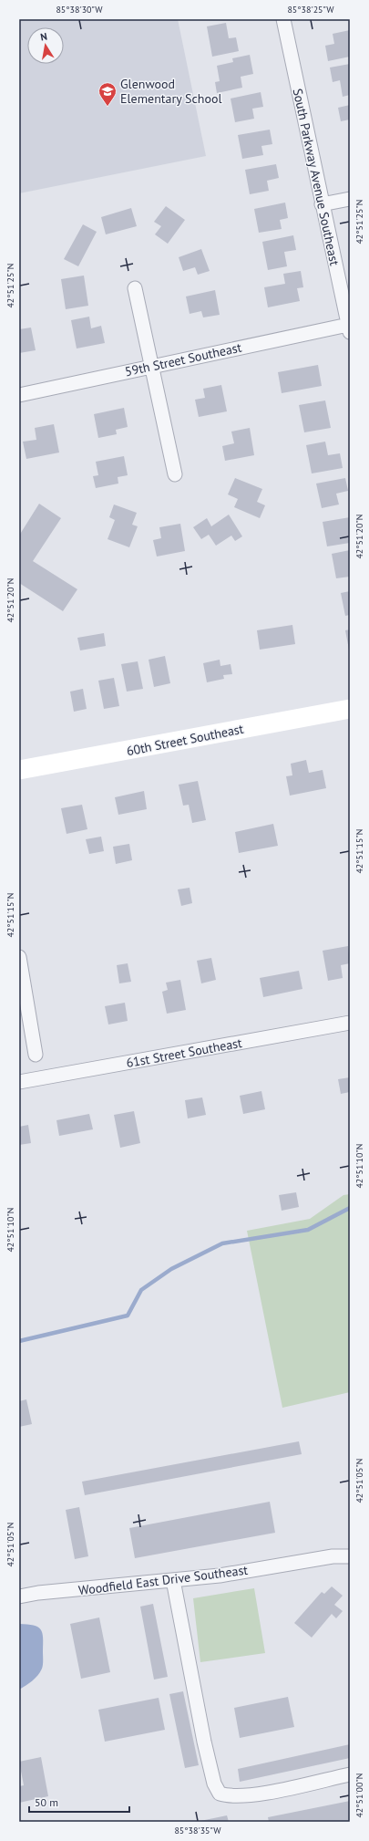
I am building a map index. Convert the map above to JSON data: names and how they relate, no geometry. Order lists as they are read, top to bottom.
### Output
{
  "streets": {
    "main road": ["60th Street Southeast"],
    "street": [
      "South Parkway Avenue Southeast",
      "59th Street Southeast",
      "61st Street Southeast",
      "Woodfield East Drive Southeast"
    ]
  },
  "crossings": [
    ["South Parkway Avenue Southeast", "59th Street Southeast"]
  ],
  "places": {
    "school or university": ["Glenwood Elementary School"]
  },
  "scale_bar": "50 m",
  "north": "top",
  "coordinates": [
    "85°38'30\"W",
    "85°38'25\"W",
    "42°51'25\"N",
    "42°51'20\"N",
    "42°51'15\"N",
    "42°51'10\"N",
    "42°51'05\"N",
    "42°51'00\"N",
    "85°38'35\"W"
  ]
}
